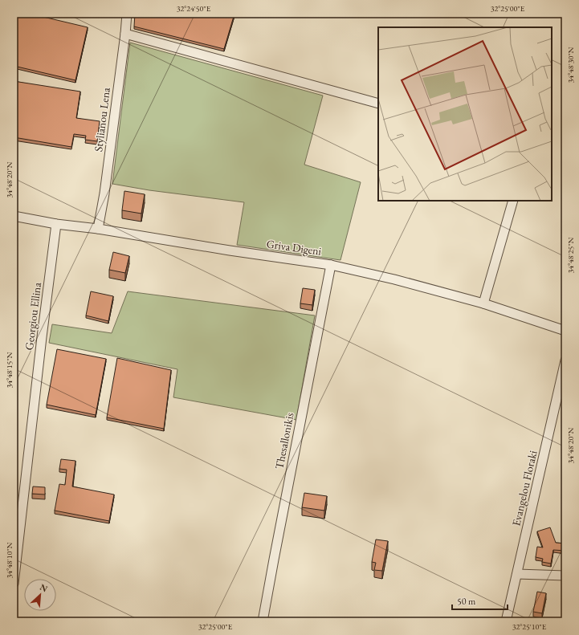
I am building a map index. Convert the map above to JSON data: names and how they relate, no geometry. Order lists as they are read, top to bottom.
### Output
{
  "streets": {
    "street": [
      "Stylianou Lena",
      "Griva Digeni",
      "Georgiou Ellina",
      "Thesallonikis",
      "Evangelou Floraki"
    ]
  },
  "crossings": [
    ["Stylianou Lena", "Griva Digeni"],
    ["Griva Digeni", "Georgiou Ellina"],
    ["Griva Digeni", "Thesallonikis"]
  ],
  "scale_bar": "50 m",
  "north": "top right",
  "coordinates": [
    "32°24'50\"E",
    "32°25'00\"E",
    "34°48'30\"N",
    "34°48'20\"N",
    "34°48'25\"N",
    "34°48'15\"N",
    "34°48'10\"N",
    "32°25'10\"E"
  ]
}
